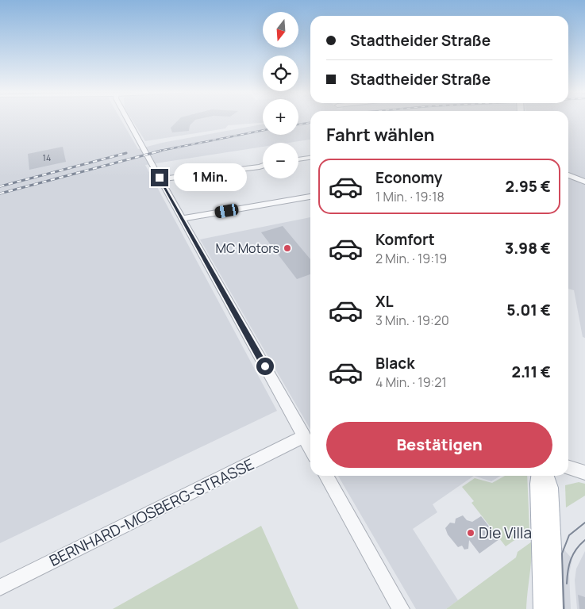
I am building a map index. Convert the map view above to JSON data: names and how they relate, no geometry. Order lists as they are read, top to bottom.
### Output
{
  "streets": {
    "street": ["BERNHARD-MOSBERG-STRASSE"]
  },
  "places": ["MC Motors", "Die Villa"],
  "house_numbers": ["14"],
  "north": "bottom",
  "page": {
    "map_buttons": ["+", "−"],
    "banner": ["Stadtheider Straße", "Stadtheider Straße"],
    "heading": "Fahrt wählen",
    "list": [
      {
        "name": "Economy",
        "note": "1 Min. · 19:18",
        "value": "2.95 €"
      },
      {
        "name": "Komfort",
        "note": "2 Min. · 19:19",
        "value": "3.98 €"
      },
      {
        "name": "XL",
        "note": "3 Min. · 19:20",
        "value": "5.01 €"
      },
      {
        "name": "Black",
        "note": "4 Min. · 19:21",
        "value": "2.11 €"
      }
    ],
    "bubble": "1 Min.",
    "buttons": "Bestätigen"
  }
}
